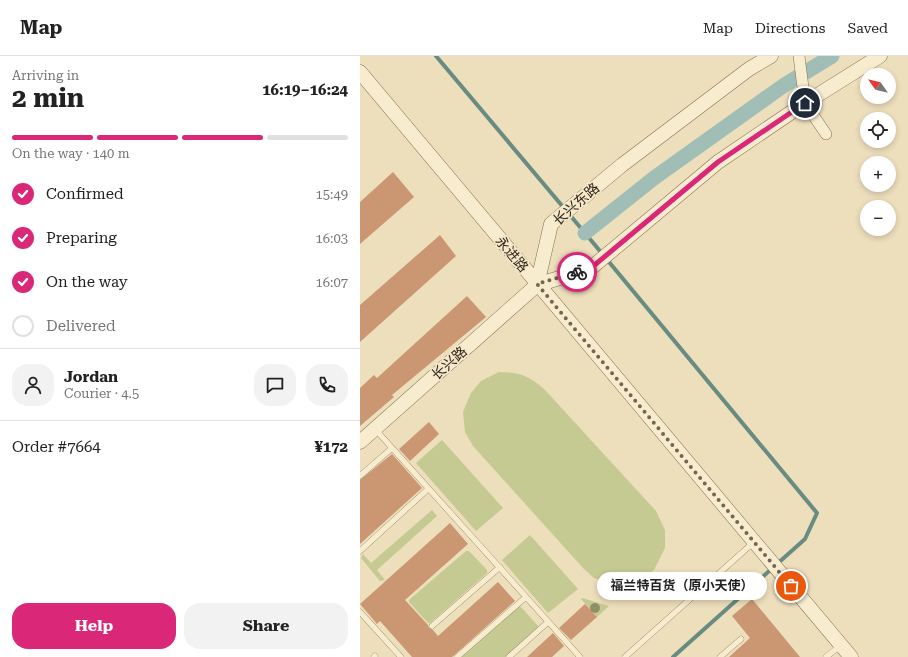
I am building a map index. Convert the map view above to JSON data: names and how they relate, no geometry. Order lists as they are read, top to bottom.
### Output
{
  "streets": {
    "street": ["长兴东路", "永进路", "长兴路"]
  },
  "crossings": [
    ["长兴东路", "永进路"],
    ["长兴东路", "长兴路"],
    ["永进路", "长兴路"]
  ],
  "places": ["福兰特百货（原小天使）"],
  "north": "top left",
  "page": {
    "header": "Map",
    "nav": ["Map", "Directions", "Saved"],
    "heading": ["2 min", "Arriving in", "16:19–16:24"],
    "panel": [
      "Jordan",
      "Courier · 4.5",
      "Order #7664",
      "¥172"
    ],
    "map_buttons": ["+", "−"],
    "bar": "On the way · 140 m",
    "list": [
      ["Confirmed", "15:49"],
      ["Preparing", "16:03"],
      ["On the way", "16:07"],
      "Delivered"
    ],
    "bubble": "福兰特百货（原小天使）",
    "buttons": ["Help", "Share"]
  }
}
